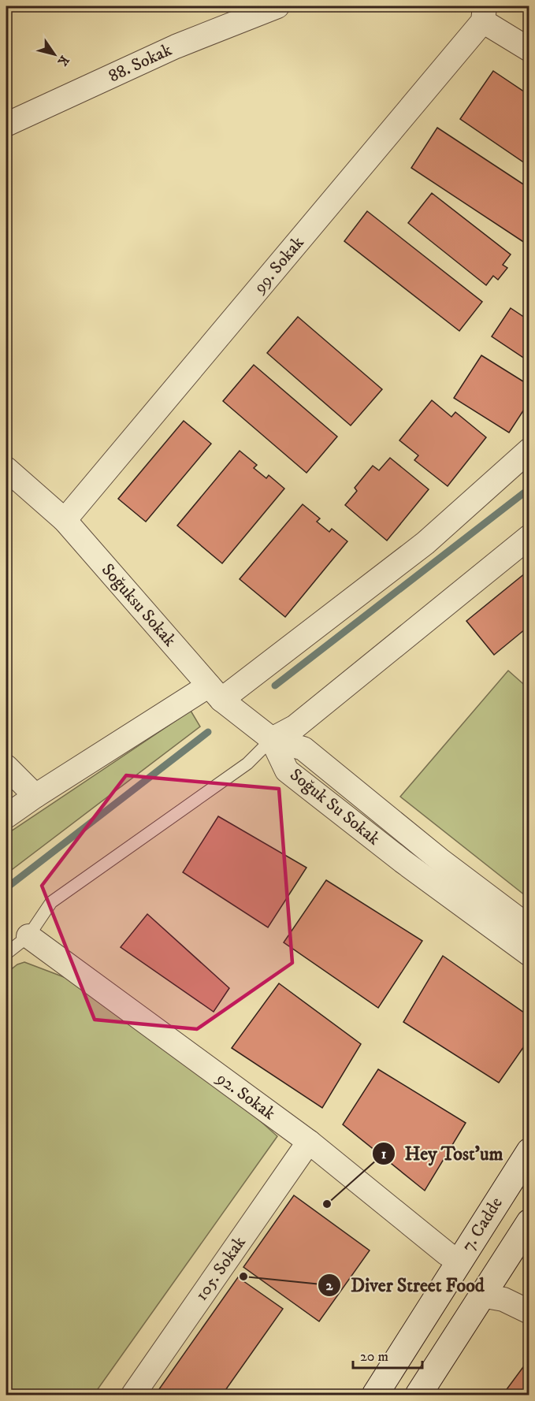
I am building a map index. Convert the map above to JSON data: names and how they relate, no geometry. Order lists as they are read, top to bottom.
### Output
{
  "streets": {
    "main road": ["7. Cadde"],
    "street": [
      "88. Sokak",
      "99. Sokak",
      "Soğuksu Sokak",
      "Soğuk Su Sokak",
      "92. Sokak",
      "105. Sokak"
    ]
  },
  "crossings": [
    ["99. Sokak", "Soğuksu Sokak"],
    ["Soğuksu Sokak", "Soğuk Su Sokak"],
    ["92. Sokak", "7. Cadde"],
    ["92. Sokak", "105. Sokak"]
  ],
  "places": ["Hey Tost'um", "Diver Street Food"],
  "scale_bar": "20 m",
  "north": "bottom right"
}
